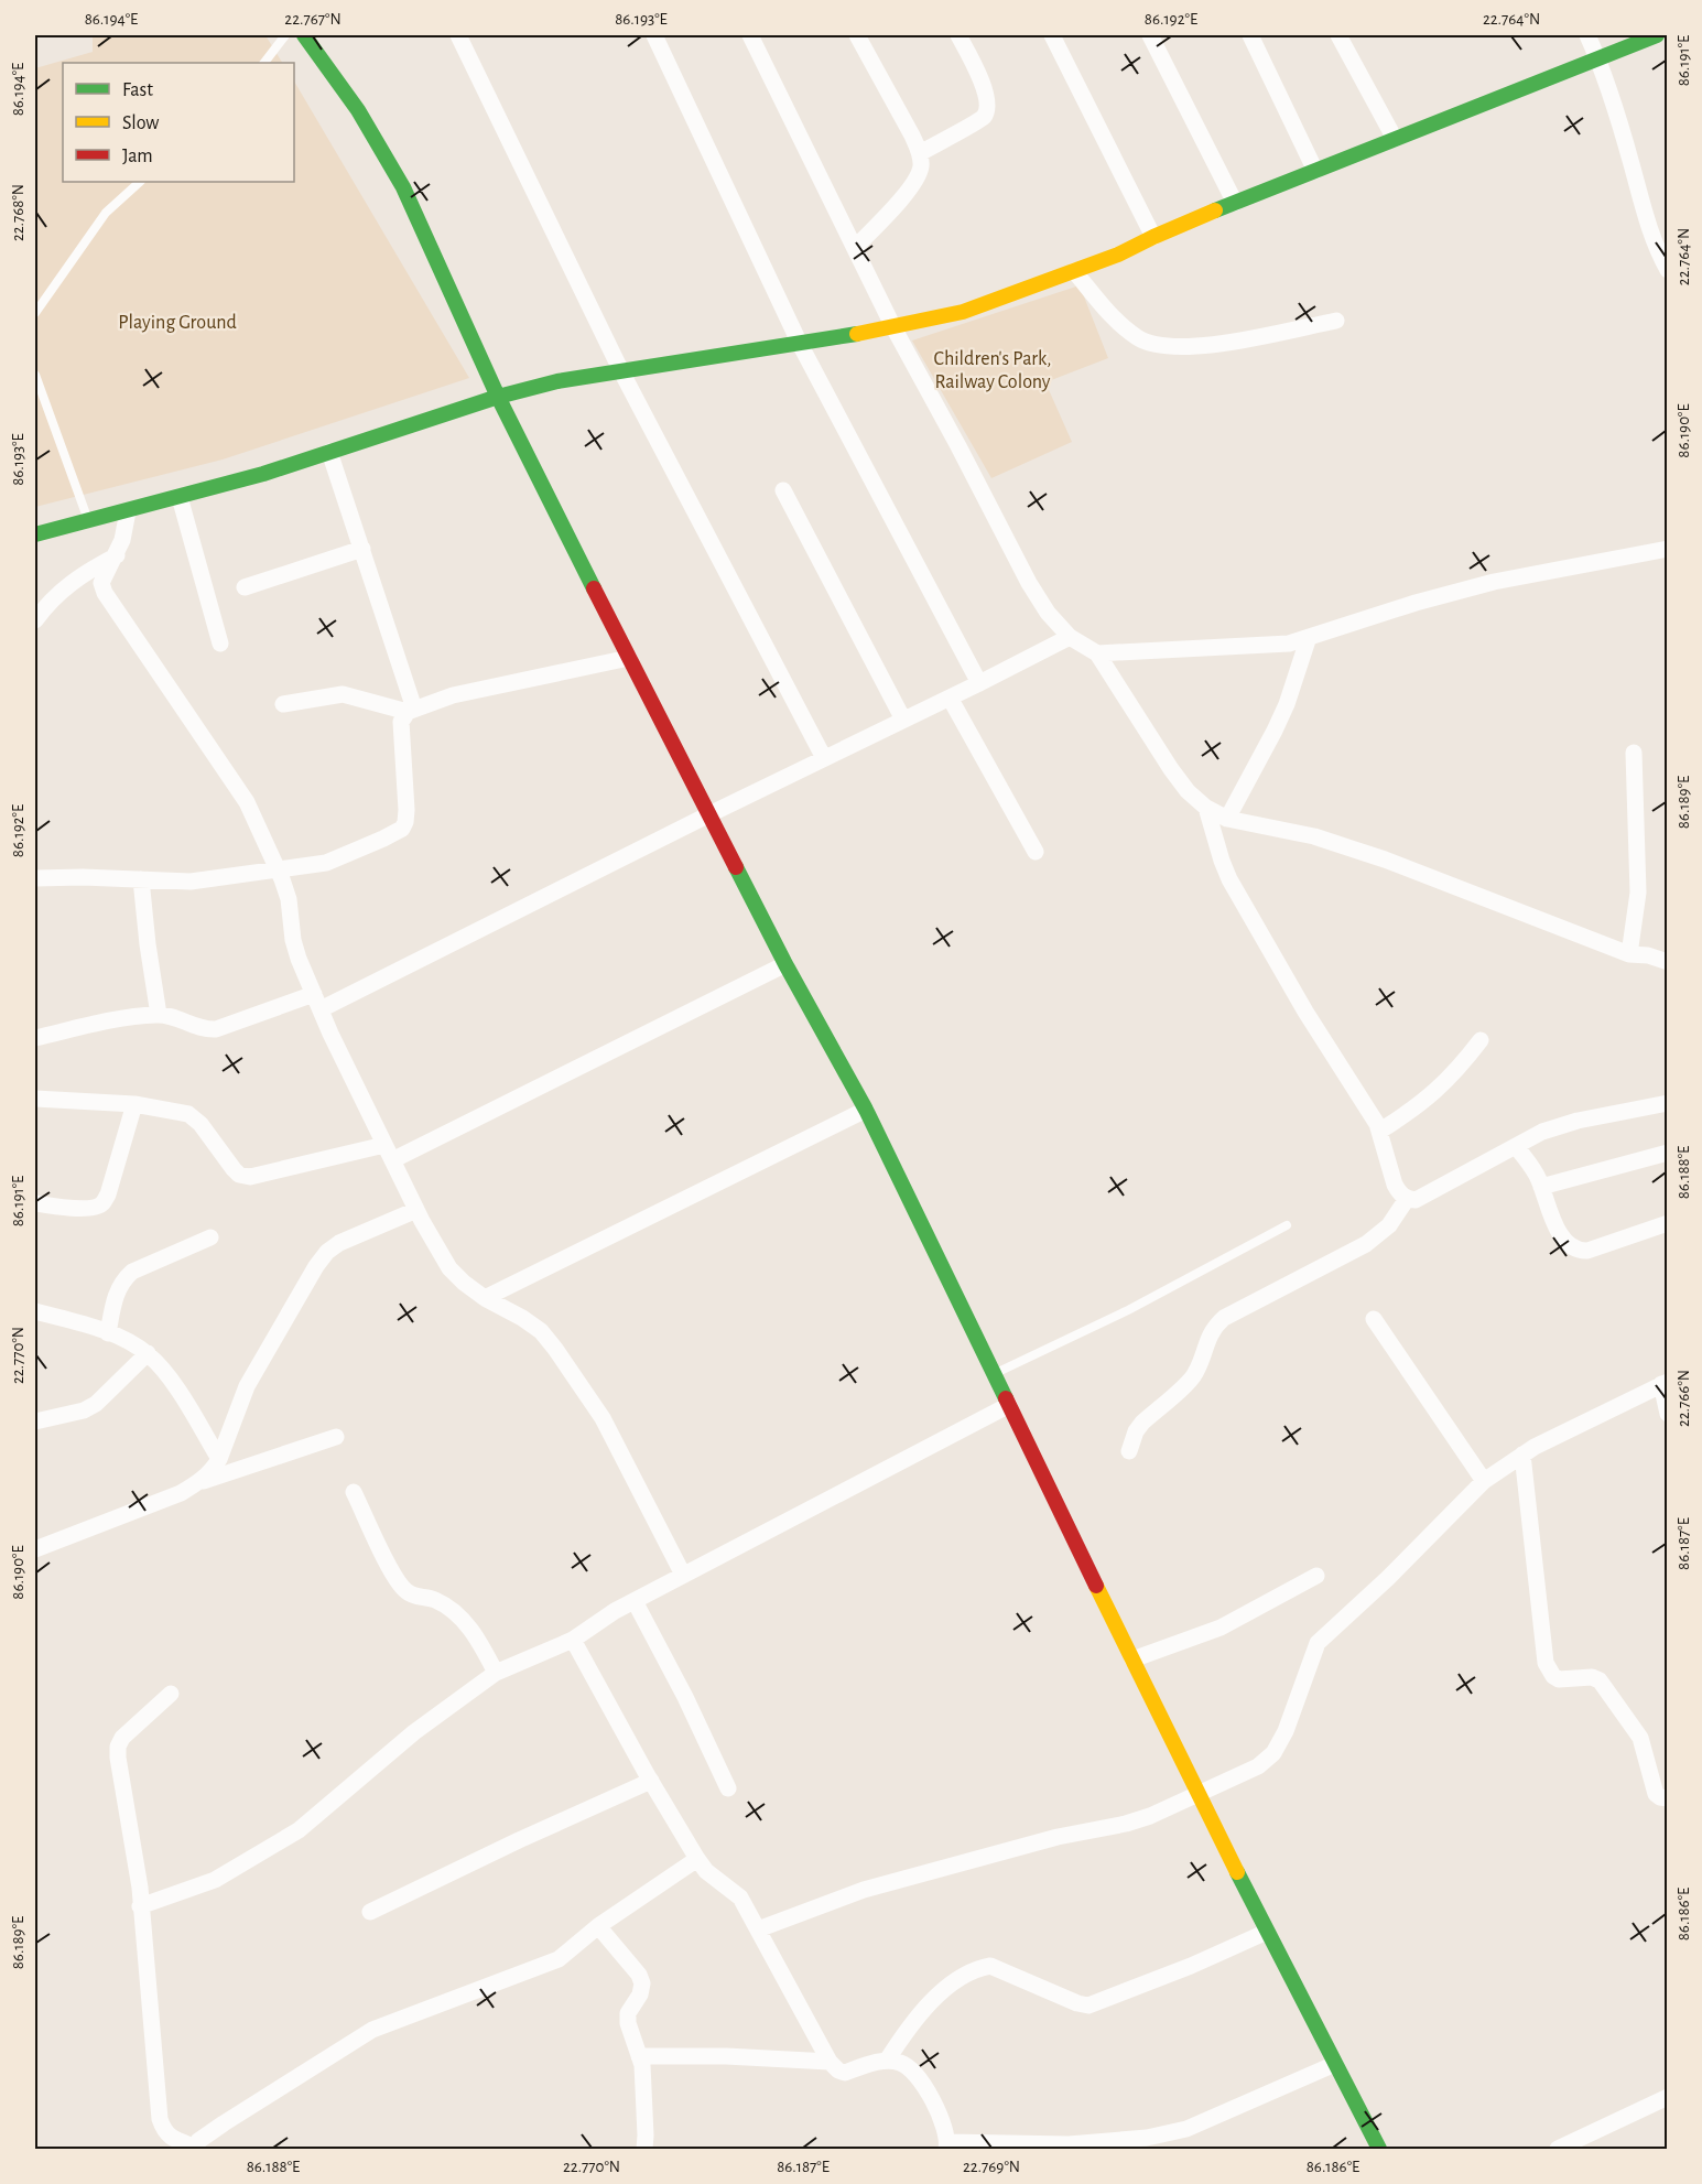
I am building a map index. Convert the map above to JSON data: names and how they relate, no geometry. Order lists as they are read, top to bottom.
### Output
{
  "parks": ["Playing Ground", "Children's Park, Railway Colony"],
  "legend": ["Fast", "Slow", "Jam"],
  "coordinates": [
    "86.194°E",
    "22.767°N",
    "86.193°E",
    "86.192°E",
    "22.764°N",
    "86.191°E",
    "22.768°N",
    "86.190°E",
    "86.189°E",
    "86.188°E",
    "22.770°N",
    "22.766°N",
    "86.187°E",
    "86.186°E",
    "22.769°N"
  ]
}
